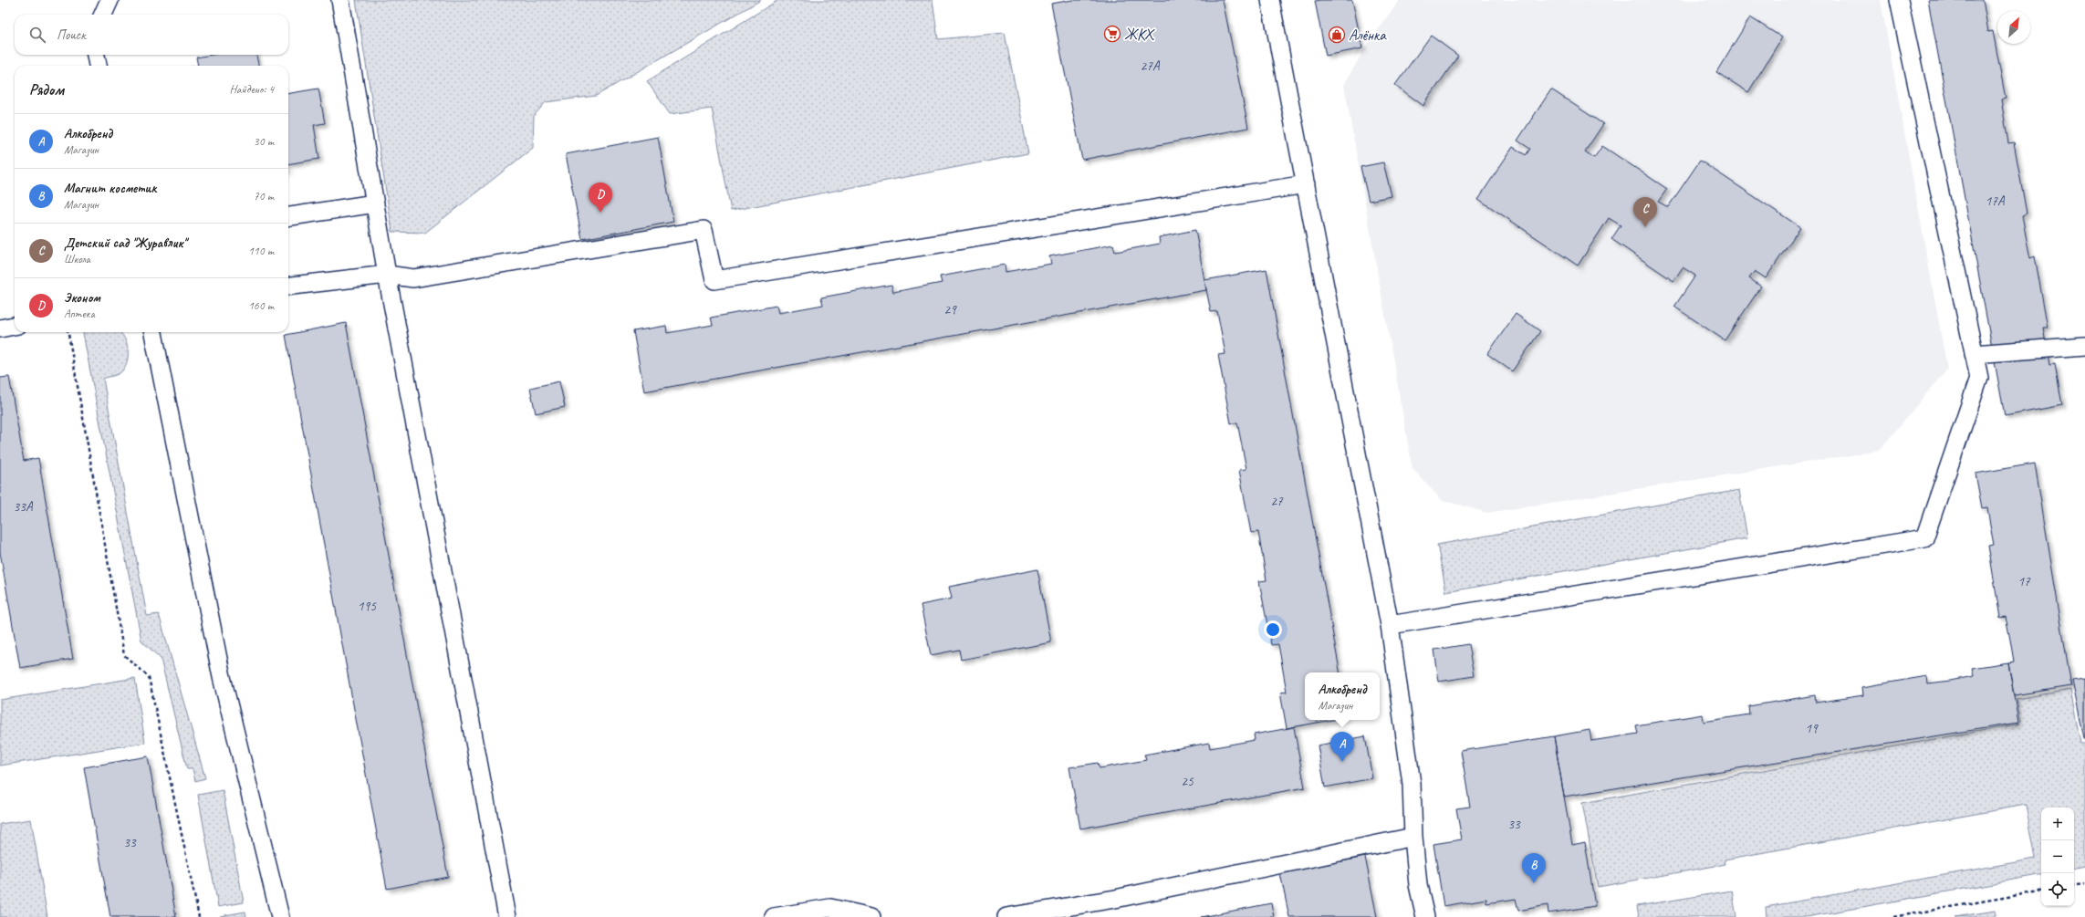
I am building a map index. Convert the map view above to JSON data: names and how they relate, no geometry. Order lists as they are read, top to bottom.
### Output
{
  "places": {
    "supermarket": ["ЖКХ"],
    "shop": ["Алёнка"]
  },
  "house_numbers": [
    "27А",
    "17А",
    "29",
    "27",
    "33А",
    "17",
    "195",
    "19",
    "25",
    "33",
    "33"
  ],
  "north": "top right",
  "page": {
    "search": "Поиск",
    "heading": ["Рядом", "Найдено: 4"],
    "list": [
      {
        "mark": "A",
        "name": "Алкобренд",
        "note": "Магазин",
        "value": "30 m"
      },
      {
        "mark": "B",
        "name": "Магнит косметик",
        "note": "Магазин",
        "value": "70 m"
      },
      {
        "mark": "C",
        "name": "Детский сад \"Журавлик\"",
        "note": "Школа",
        "value": "110 m"
      },
      {
        "mark": "D",
        "name": "Эконом",
        "note": "Аптека",
        "value": "160 m"
      }
    ],
    "pins": [
      "D",
      "C",
      "A",
      "B"
    ],
    "popup": ["Алкобренд", "Магазин"],
    "map_buttons": ["+", "−"]
  }
}
